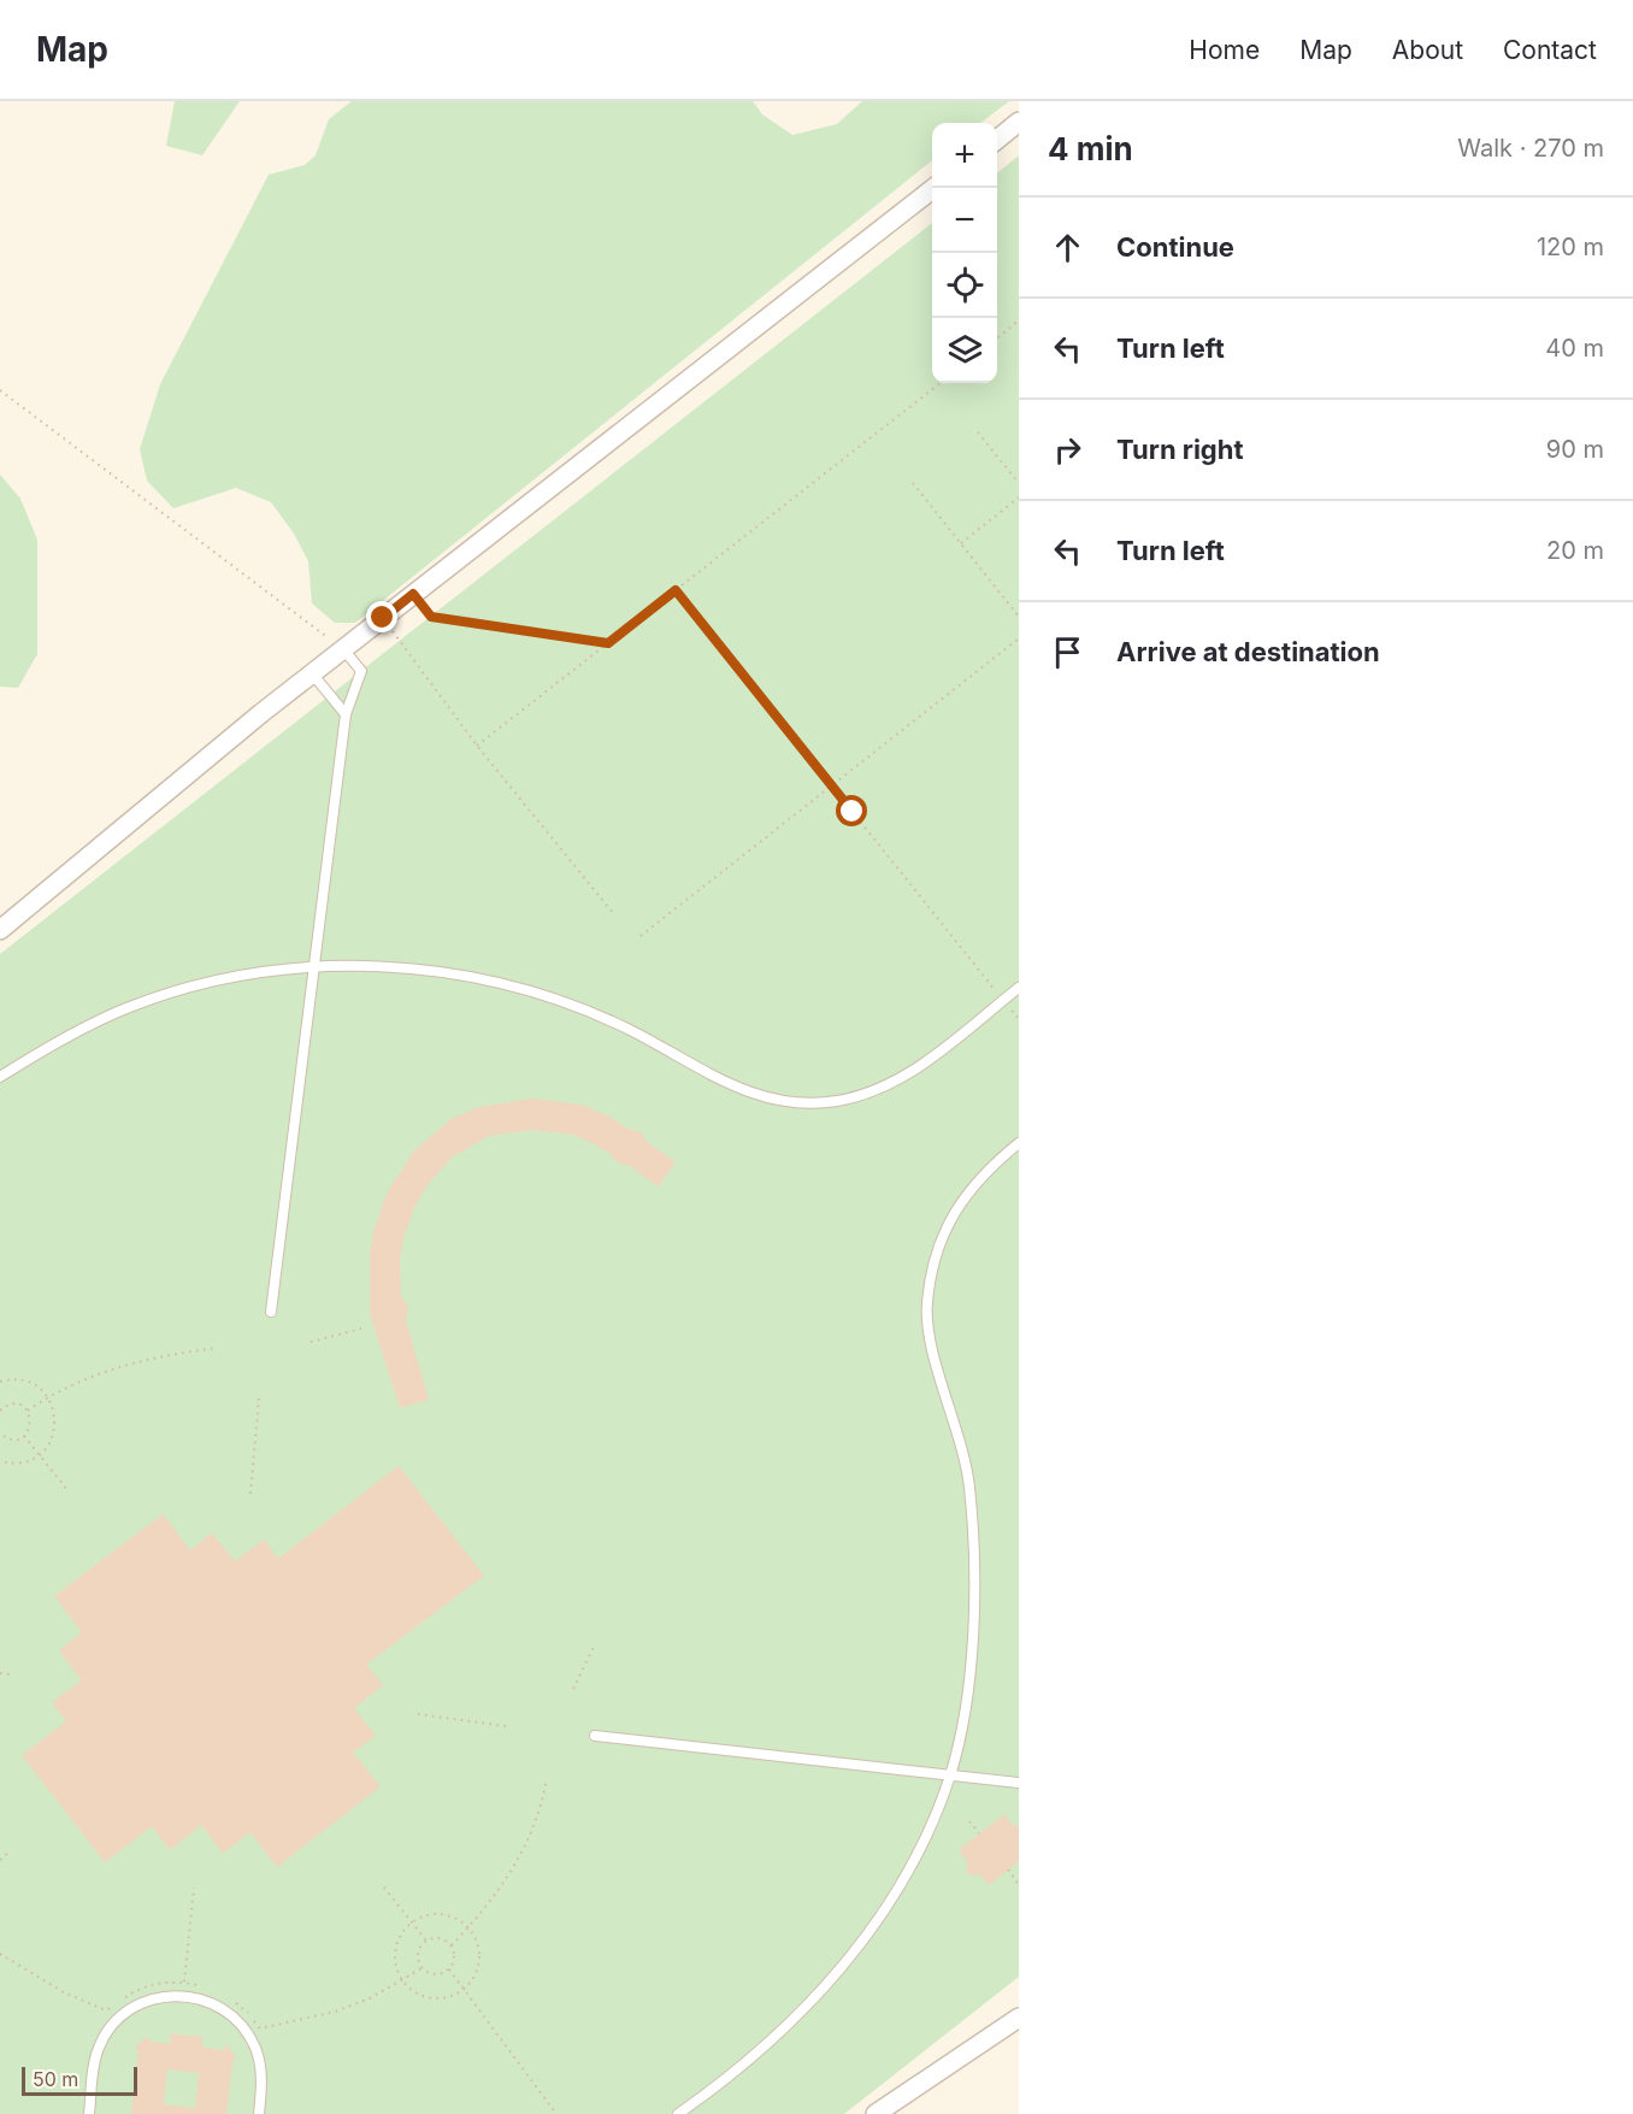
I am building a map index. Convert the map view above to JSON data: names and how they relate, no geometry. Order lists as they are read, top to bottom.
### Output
{
  "scale_bar": "50 m",
  "page": {
    "header": "Map",
    "nav": [
      "Home",
      "Map",
      "About",
      "Contact"
    ],
    "heading": ["4 min", "Walk · 270 m"],
    "map_buttons": ["+", "−"],
    "list": [
      ["Continue", "120 m"],
      ["Turn left", "40 m"],
      ["Turn right", "90 m"],
      ["Turn left", "20 m"],
      "Arrive at destination"
    ],
    "scale": "50 m"
  }
}
